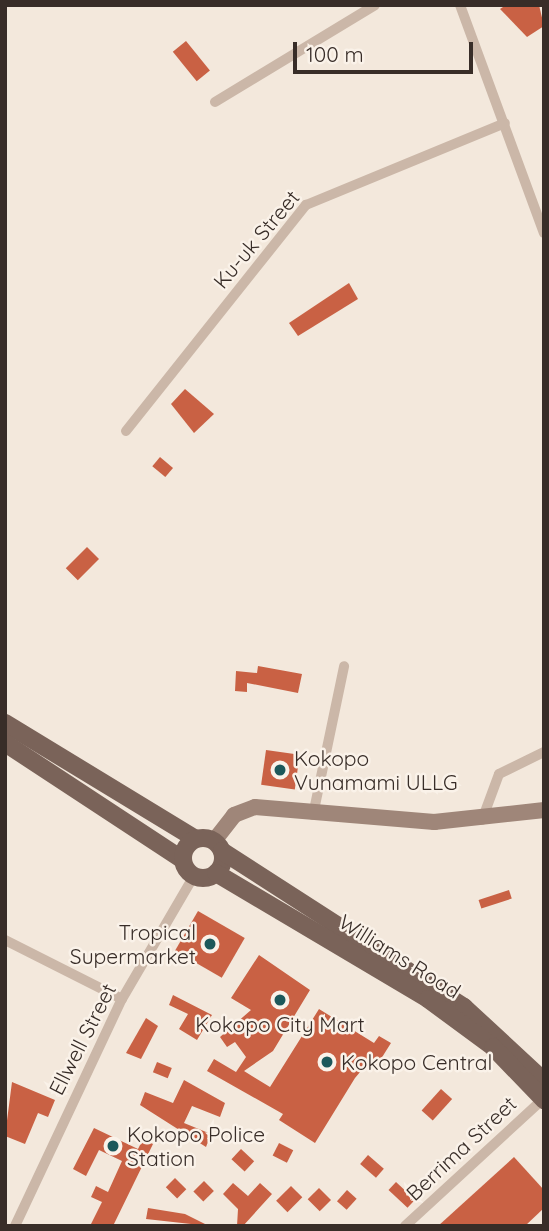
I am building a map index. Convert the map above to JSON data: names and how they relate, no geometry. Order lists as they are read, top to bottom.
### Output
{
  "streets": {
    "main road": ["Williams Road"],
    "street": ["Ku-uk Street", "Ellwell Street", "Berrima Street"]
  },
  "crossings": [
    ["Williams Road", "Berrima Street"]
  ],
  "places": [
    "Kokopo Vunamami ULLG",
    "Tropical Supermarket",
    "Kokopo City Mart",
    "Kokopo Central",
    "Kokopo Police Station"
  ],
  "scale_bar": "100 m"
}
